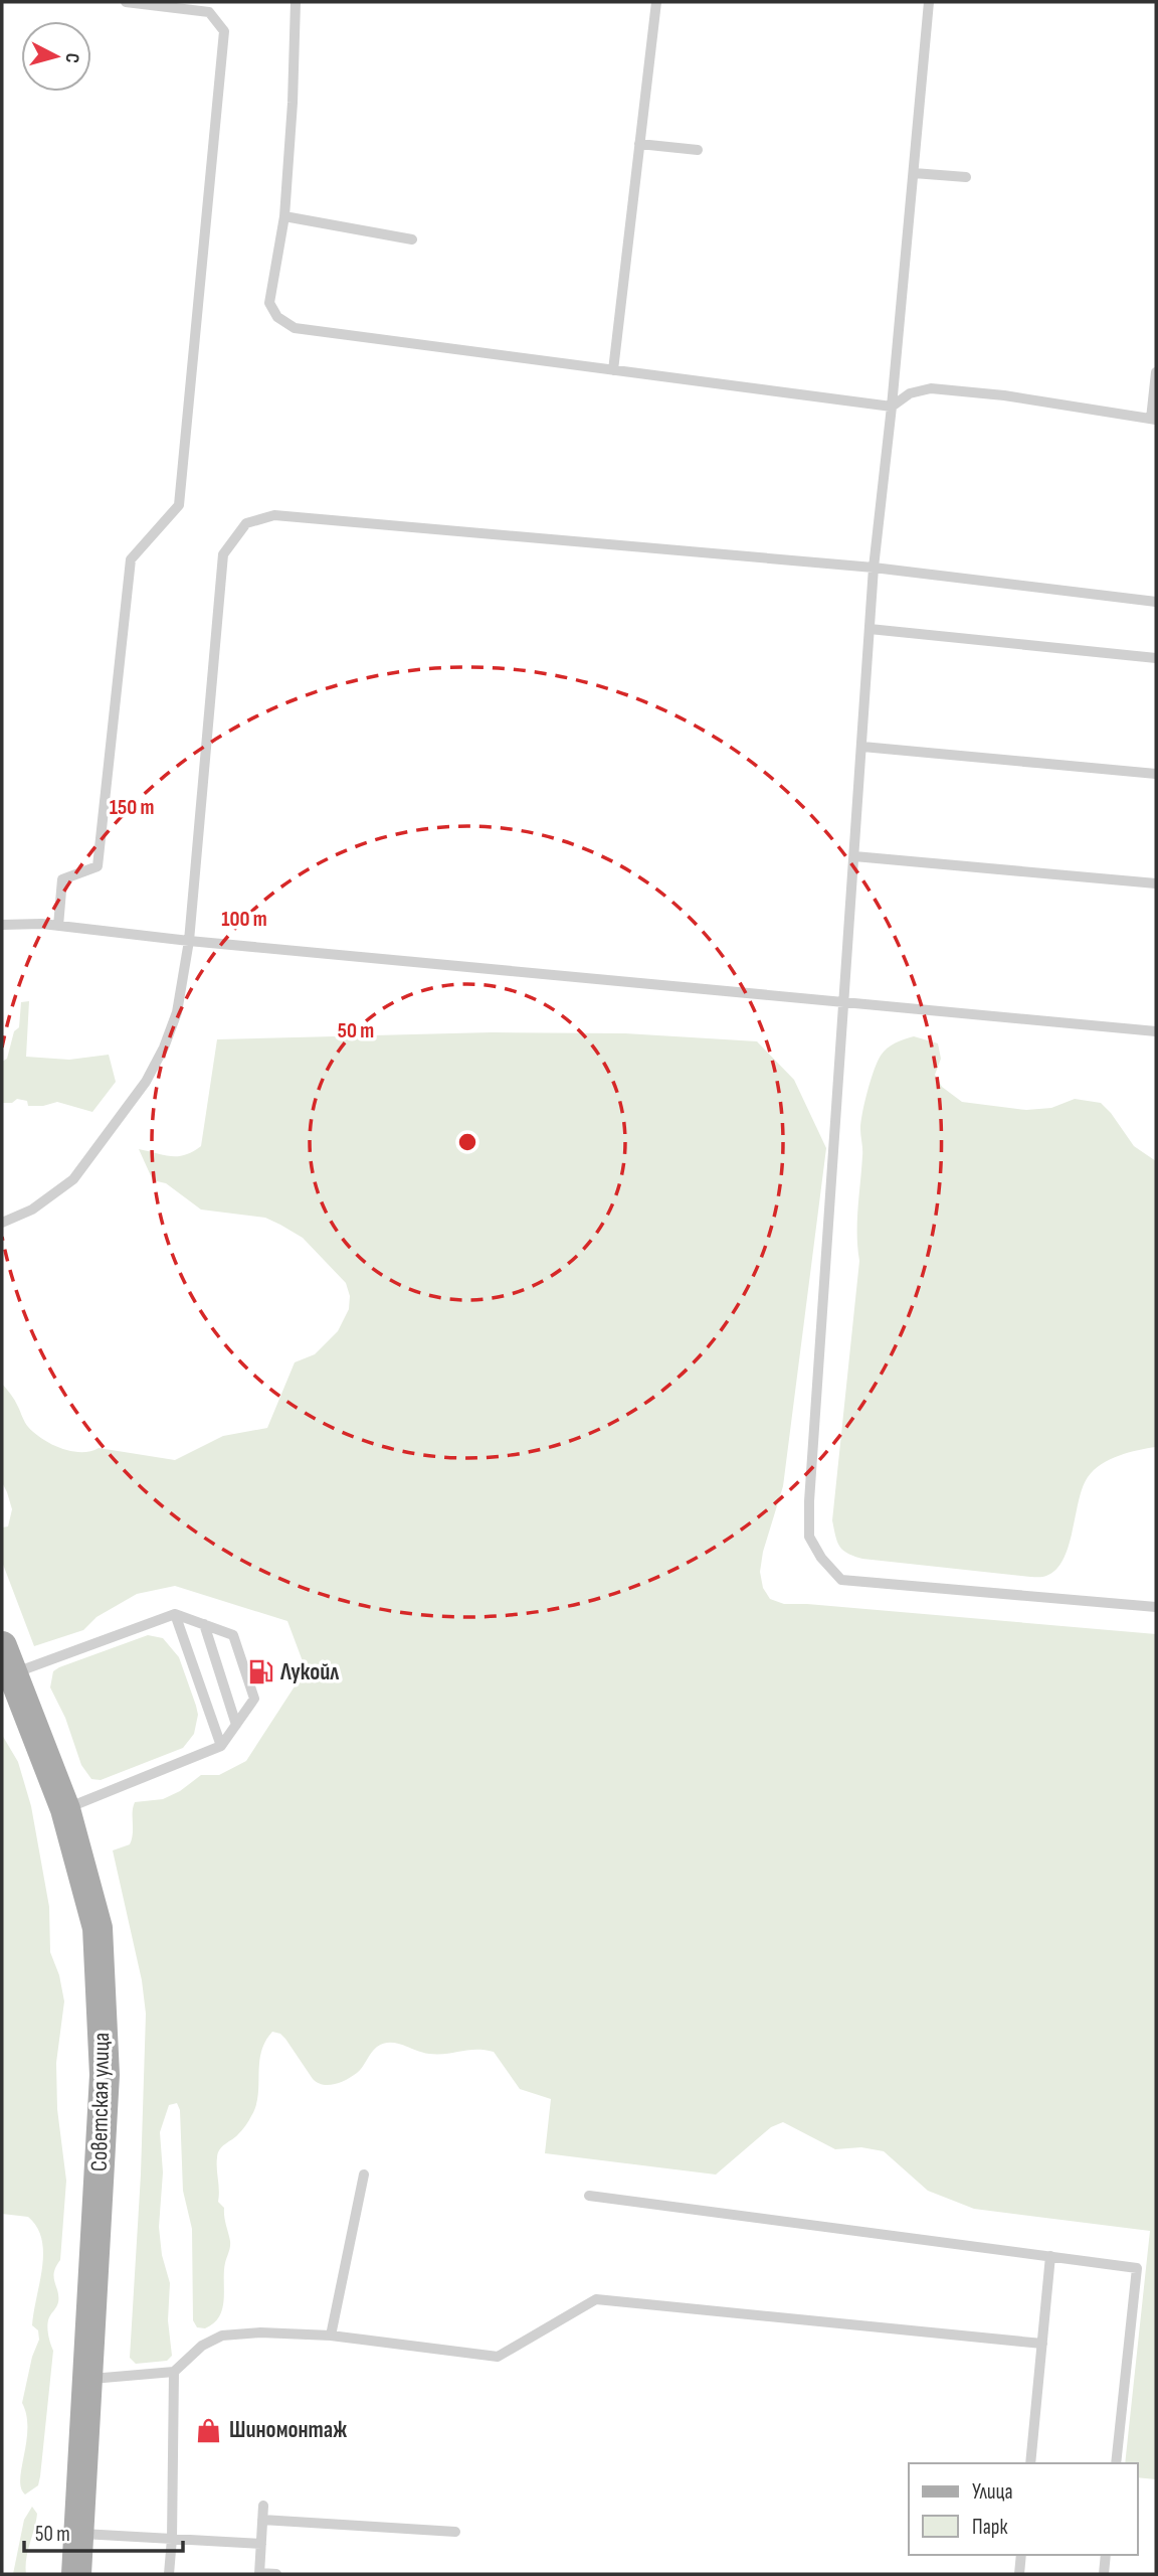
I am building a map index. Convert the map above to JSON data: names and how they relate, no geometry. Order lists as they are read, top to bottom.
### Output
{
  "streets": {
    "main road": ["Советская улица"]
  },
  "places": {
    "fuel station": ["Лукойл"],
    "shop": ["Шиномонтаж"]
  },
  "legend": ["Улица", "Парк"],
  "scale_bar": "50 m",
  "north": "right",
  "rings": ["150 m", "100 m", "50 m"]
}
